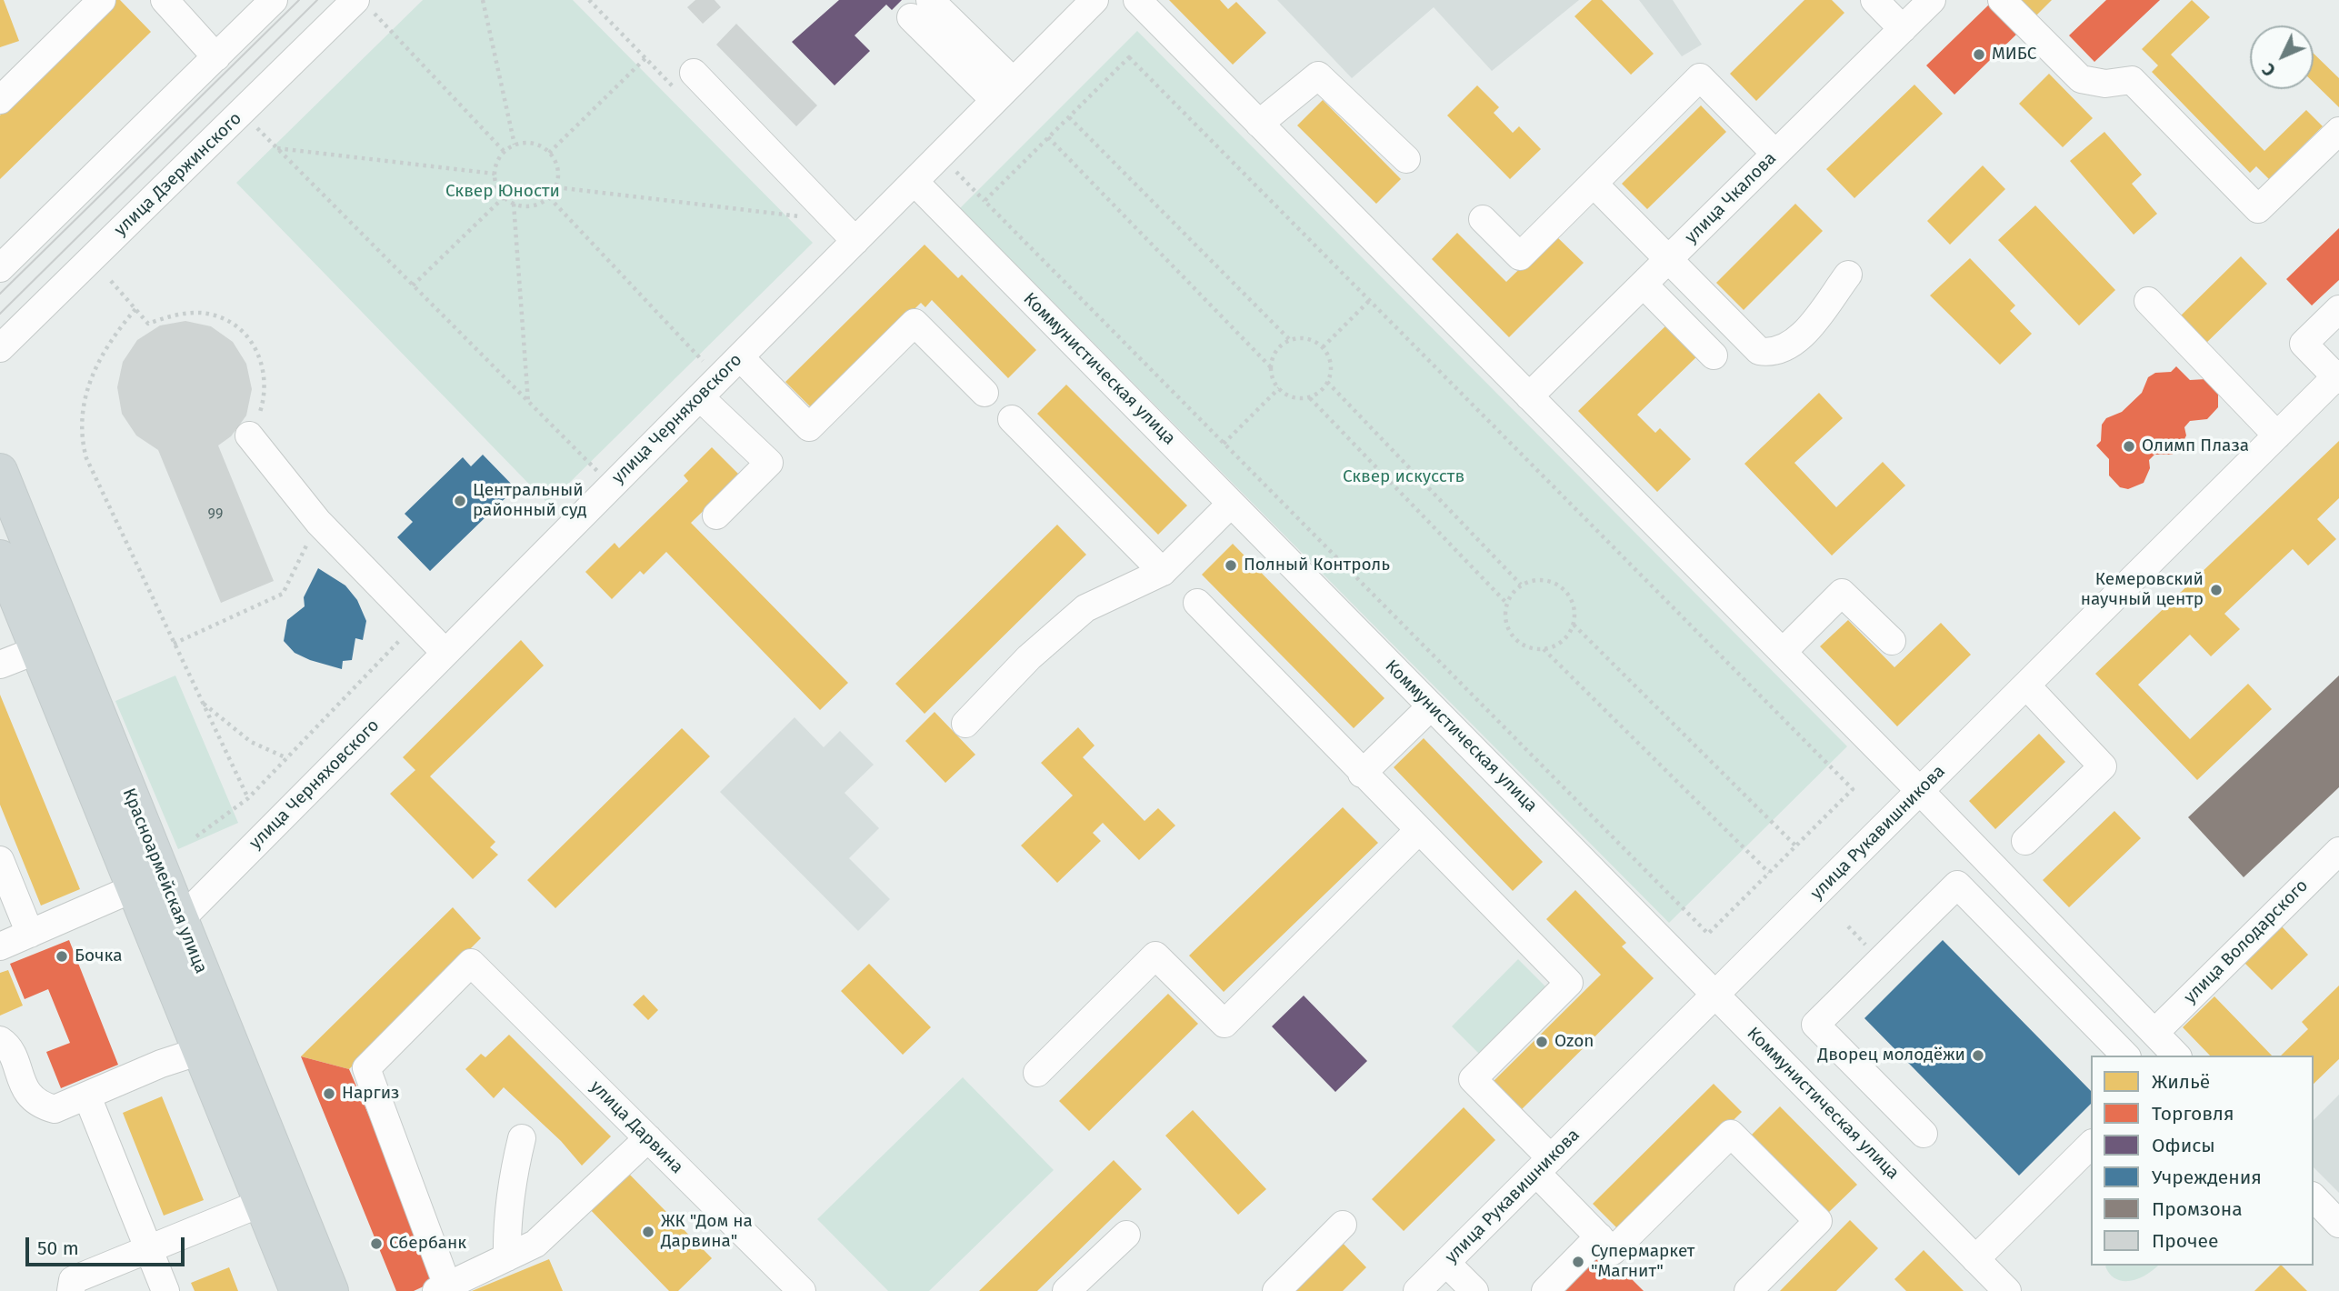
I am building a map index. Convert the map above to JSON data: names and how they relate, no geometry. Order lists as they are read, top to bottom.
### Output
{
  "streets": {
    "main road": ["Красноармейская улица"],
    "street": [
      "улица Дзержинского",
      "улица Чкалова",
      "Коммунистическая улица",
      "улица Черняховского",
      "улица Рукавишникова",
      "улица Володарского",
      "улица Дарвина"
    ]
  },
  "crossings": [
    ["Коммунистическая улица", "улица Черняховского"],
    ["Коммунистическая улица", "улица Рукавишникова"],
    ["улица Черняховского", "Красноармейская улица"]
  ],
  "parks": ["Сквер Юности", "Сквер искусств"],
  "places": [
    "МИБС",
    "Олимп Плаза",
    "Центральный районный суд",
    "Полный Контроль",
    "Кемеровский научный центр",
    "Бочка",
    "Ozon",
    "Дворец молодёжи",
    "Наргиз",
    "ЖК \"Дом на Дарвина\"",
    "Сбербанк",
    "Супермаркет \"Магнит\""
  ],
  "house_numbers": ["99"],
  "legend": [
    "Жильё",
    "Торговля",
    "Офисы",
    "Учреждения",
    "Промзона",
    "Прочее"
  ],
  "scale_bar": "50 m",
  "north": "bottom left"
}
